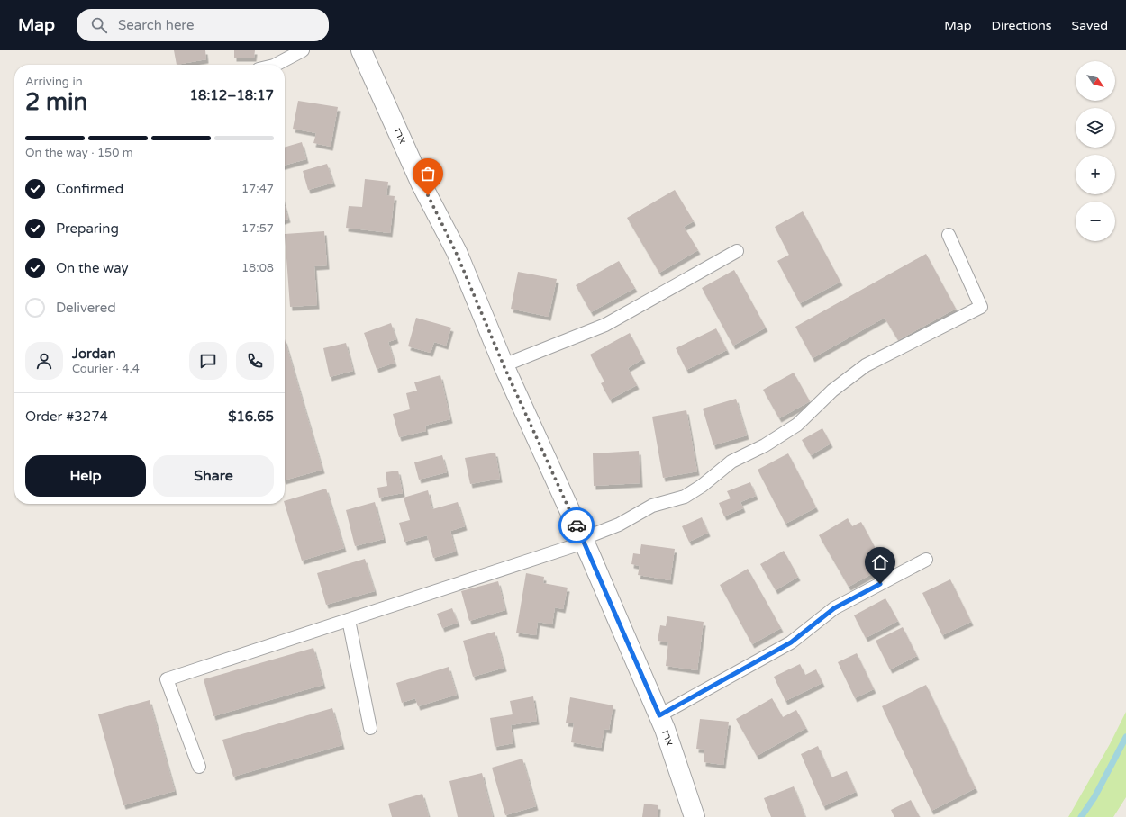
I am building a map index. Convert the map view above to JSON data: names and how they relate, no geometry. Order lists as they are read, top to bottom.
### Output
{
  "streets": {
    "street": ["ארז"]
  },
  "north": "bottom right",
  "page": {
    "header": "Map",
    "search": "Search here",
    "nav": ["Map", "Directions", "Saved"],
    "map_buttons": ["+", "−"],
    "heading": ["2 min", "Arriving in", "18:12–18:17"],
    "panel": [
      "Jordan",
      "Courier · 4.4",
      "Order #3274",
      "$16.65"
    ],
    "bar": "On the way · 150 m",
    "list": [
      ["Confirmed", "17:47"],
      ["Preparing", "17:57"],
      ["On the way", "18:08"],
      "Delivered"
    ],
    "buttons": ["Help", "Share"]
  }
}
